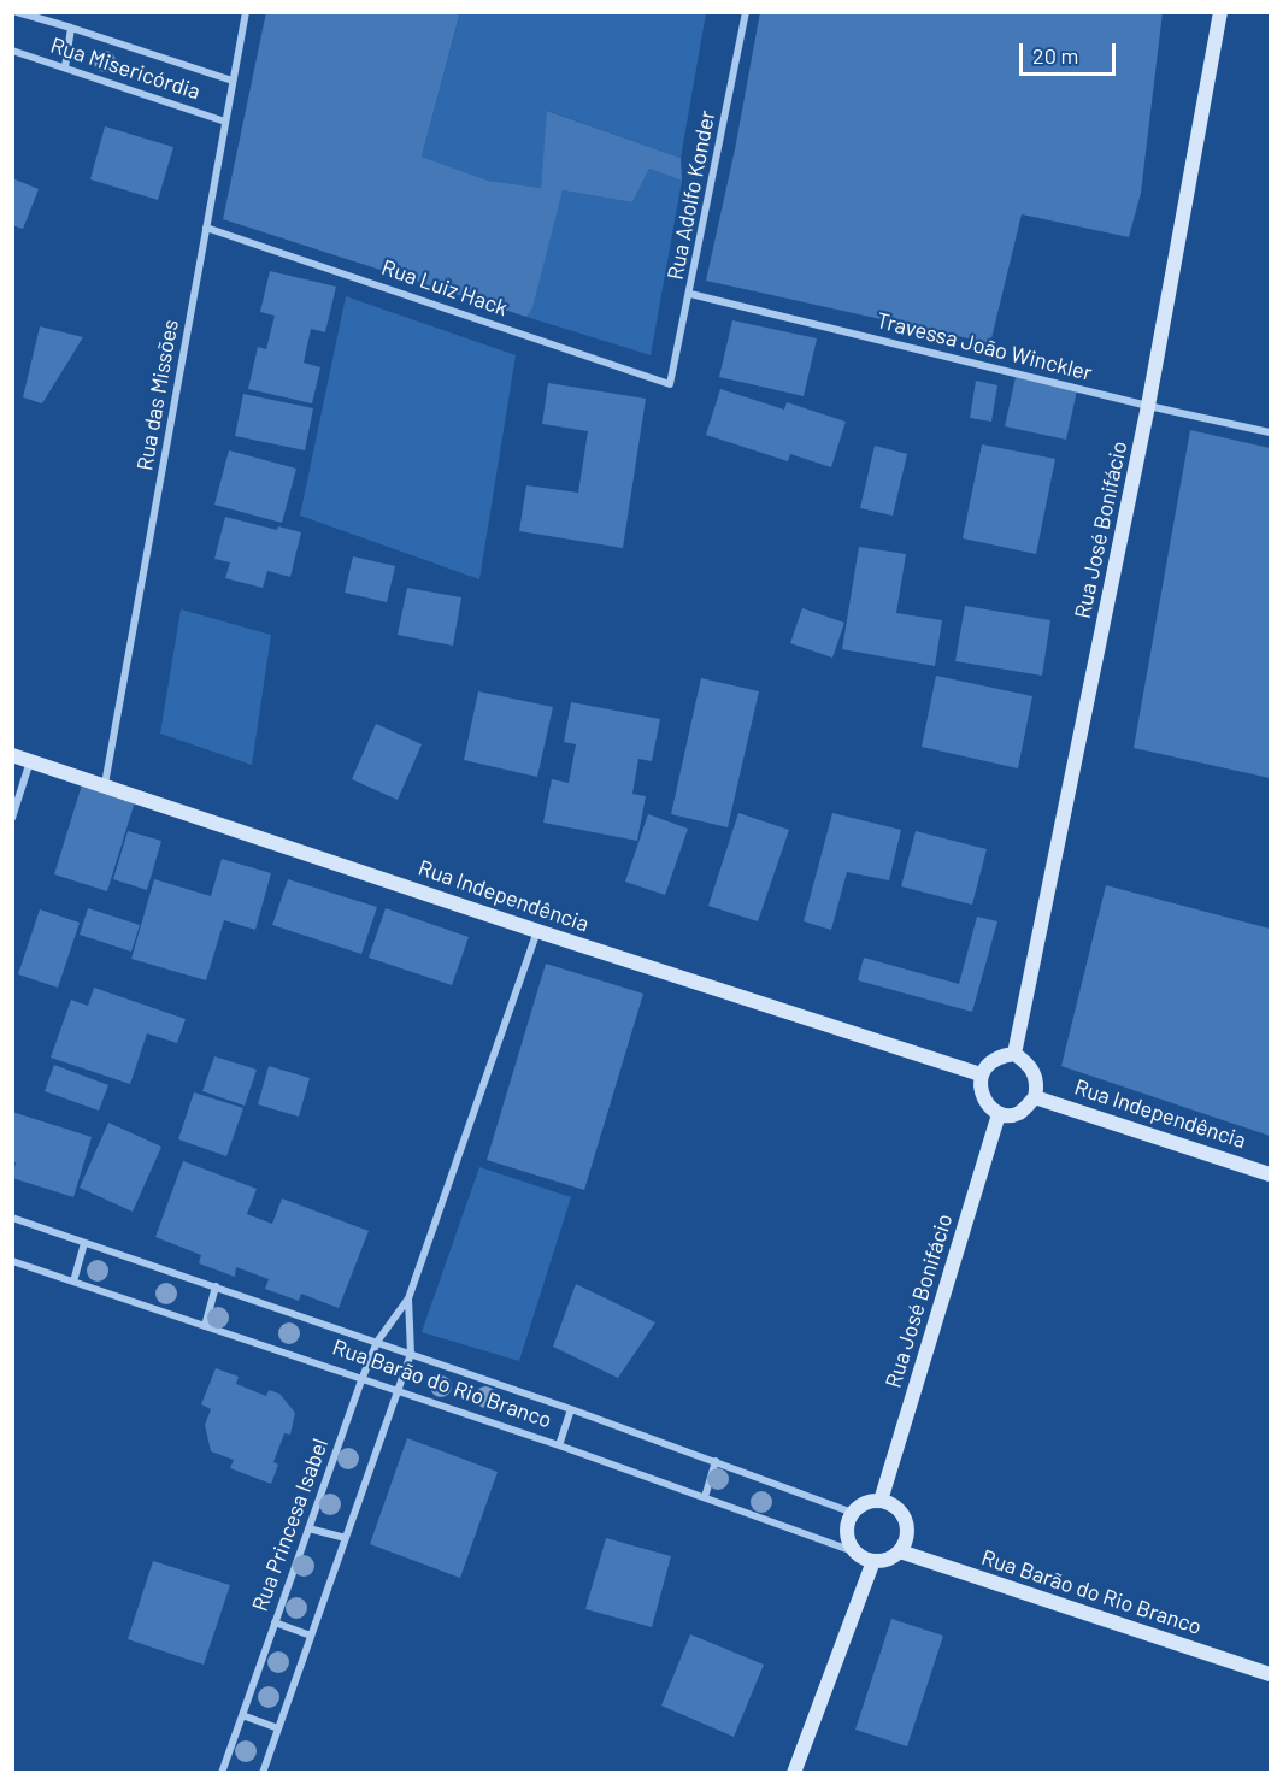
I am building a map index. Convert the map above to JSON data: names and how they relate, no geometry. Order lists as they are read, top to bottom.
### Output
{
  "streets": {
    "street": [
      "Rua Misericórdia",
      "Rua Adolfo Konder",
      "Rua Luiz Hack",
      "Travessa João Winckler",
      "Rua das Missões",
      "Rua José Bonifácio",
      "Rua Independência",
      "Rua Barão do Rio Branco",
      "Rua Princesa Isabel"
    ]
  },
  "crossings": [
    ["Rua Misericórdia", "Rua das Missões"],
    ["Rua Adolfo Konder", "Rua Luiz Hack"],
    ["Rua Adolfo Konder", "Travessa João Winckler"],
    ["Rua Luiz Hack", "Rua das Missões"],
    ["Travessa João Winckler", "Rua José Bonifácio"],
    ["Rua das Missões", "Rua Independência"],
    ["Rua José Bonifácio", "Rua Independência"],
    ["Rua José Bonifácio", "Rua Barão do Rio Branco"],
    ["Rua Independência", "Rua Princesa Isabel"],
    ["Rua Barão do Rio Branco", "Rua Princesa Isabel"]
  ],
  "scale_bar": "20 m"
}
